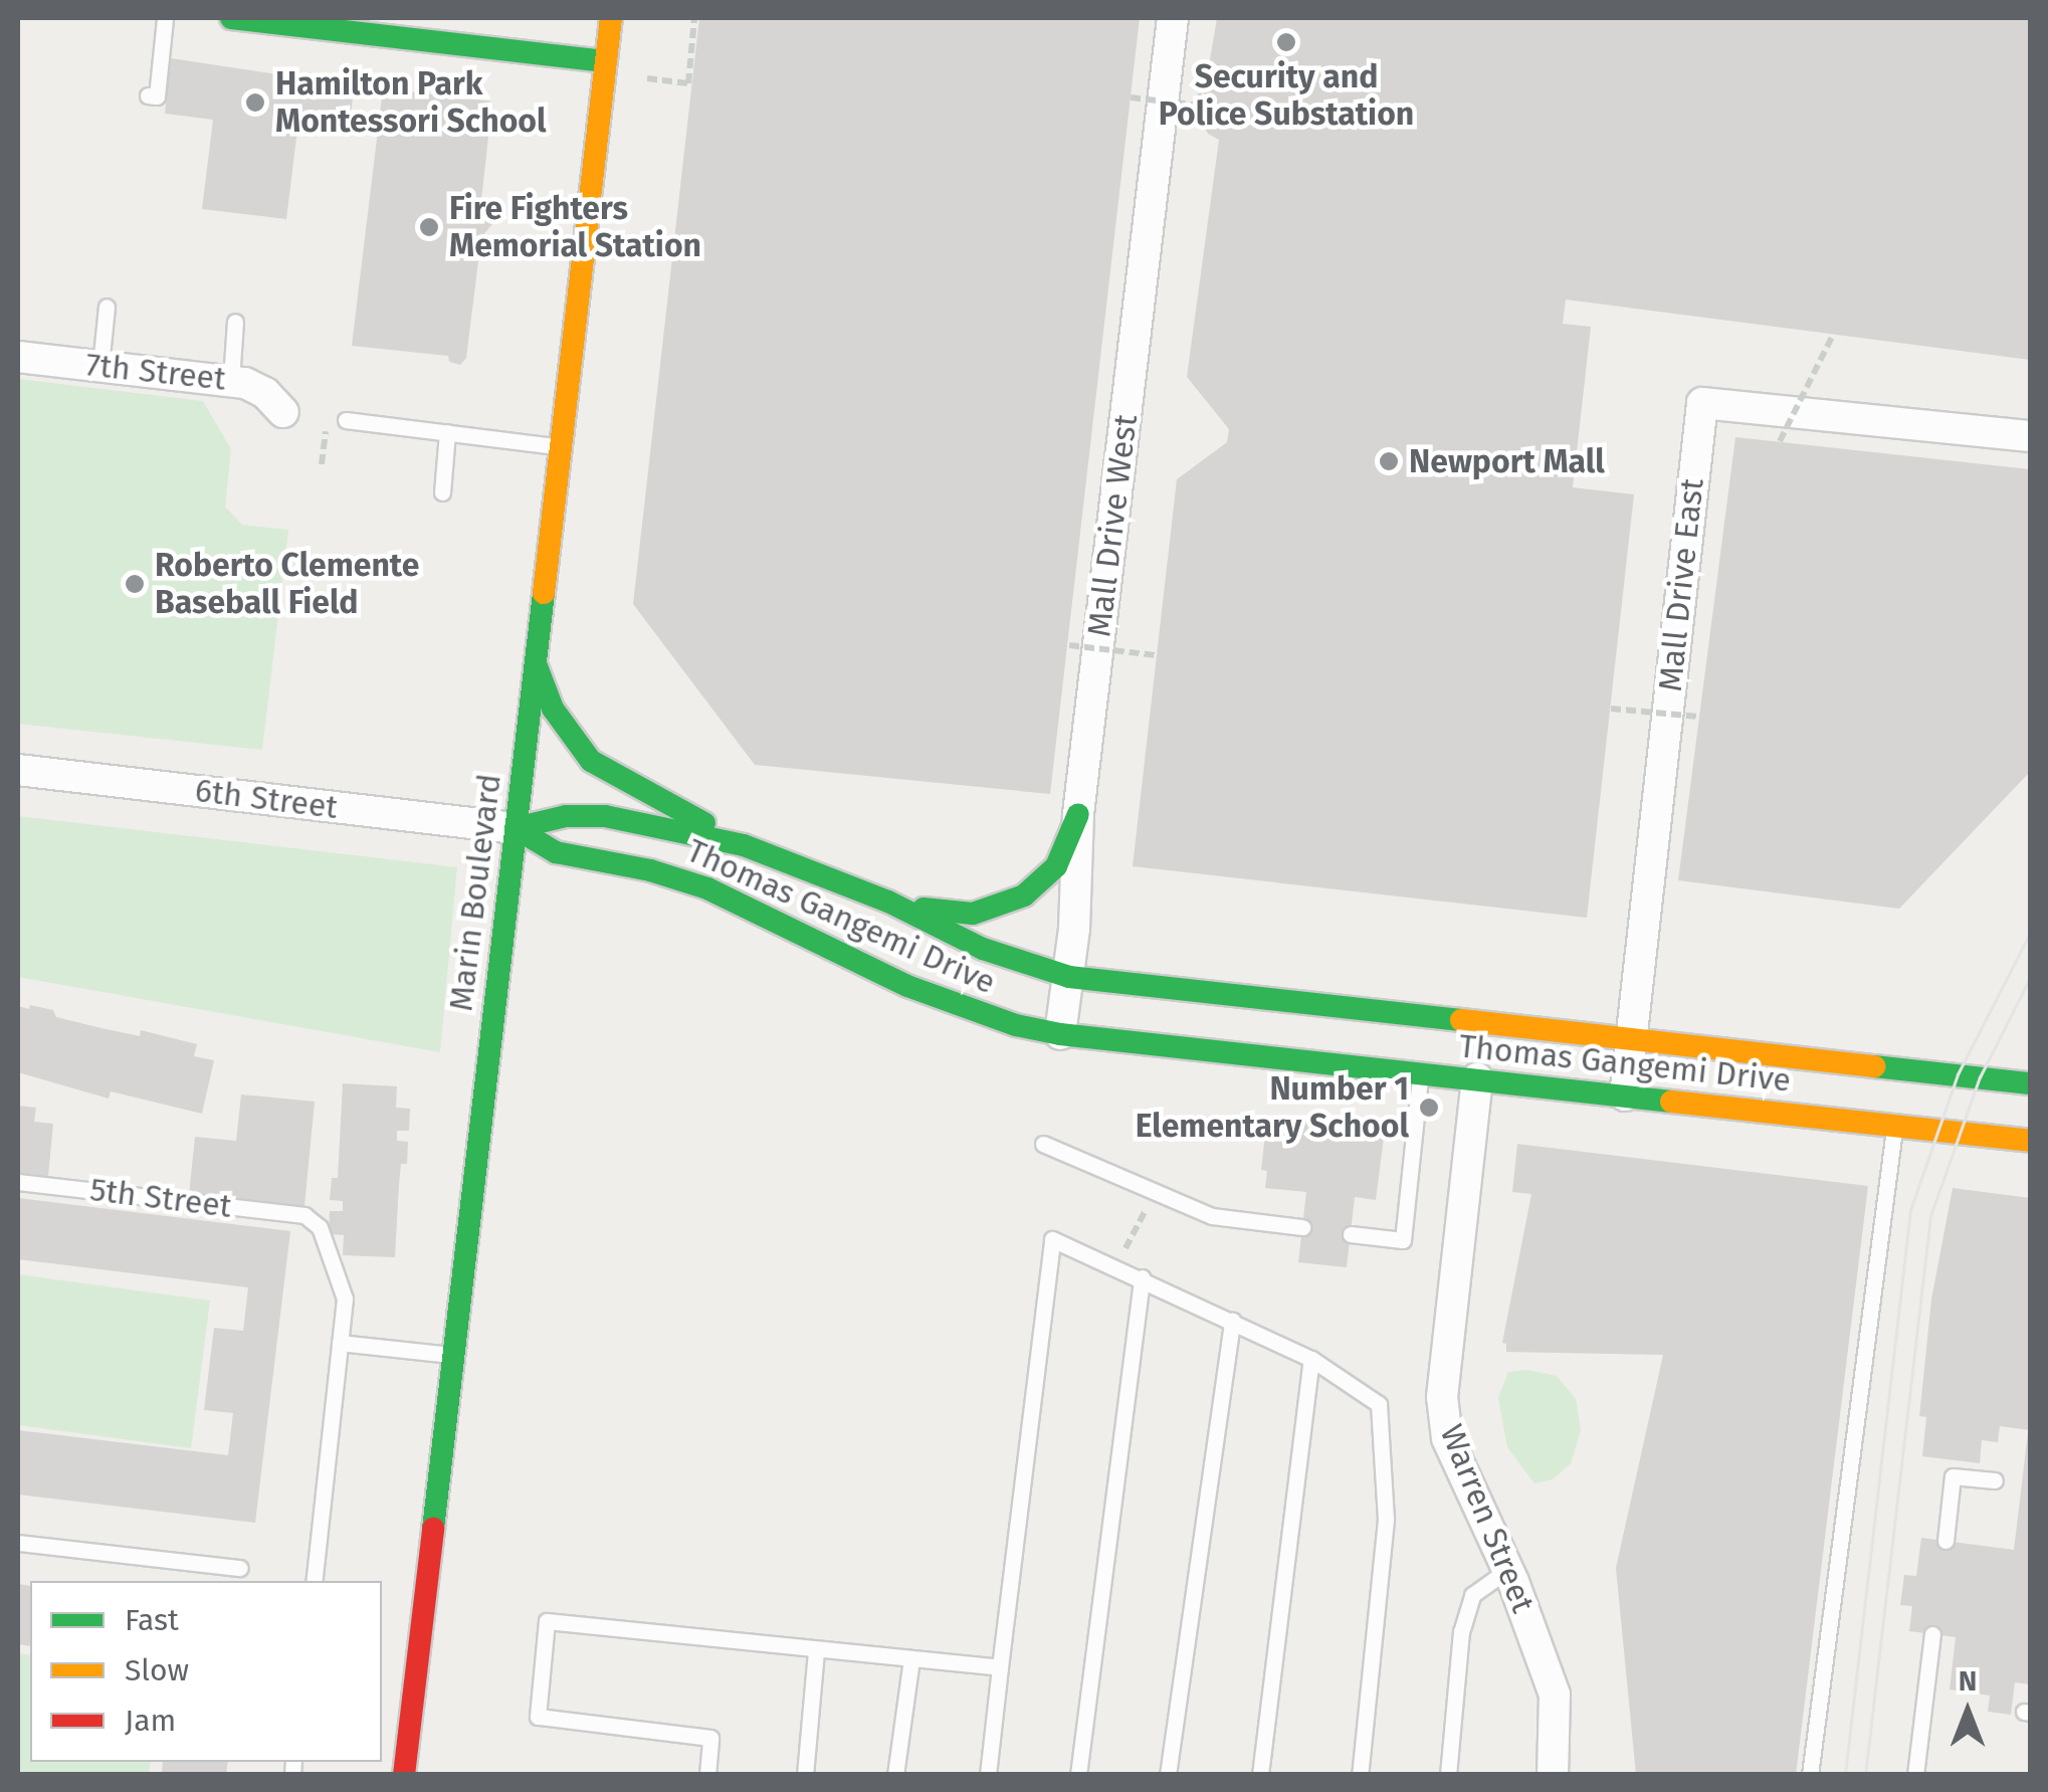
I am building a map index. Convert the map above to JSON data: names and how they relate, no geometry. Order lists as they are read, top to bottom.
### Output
{
  "streets": {
    "street": [
      "7th Street",
      "Mall Drive West",
      "Mall Drive East",
      "6th Street",
      "Marin Boulevard",
      "Thomas Gangemi Drive",
      "Warren Street"
    ],
    "lane": ["5th Street"]
  },
  "crossings": [
    ["Mall Drive West", "Thomas Gangemi Drive"],
    ["Mall Drive East", "Thomas Gangemi Drive"],
    ["6th Street", "Marin Boulevard"],
    ["6th Street", "Thomas Gangemi Drive"],
    ["Marin Boulevard", "Thomas Gangemi Drive"],
    ["Thomas Gangemi Drive", "Warren Street"]
  ],
  "places": [
    "Security and Police Substation",
    "Hamilton Park Montessori School",
    "Fire Fighters Memorial Station",
    "Newport Mall",
    "Roberto Clemente Baseball Field",
    "Number 1 Elementary School"
  ],
  "legend": ["Fast", "Slow", "Jam"],
  "north": "top"
}
